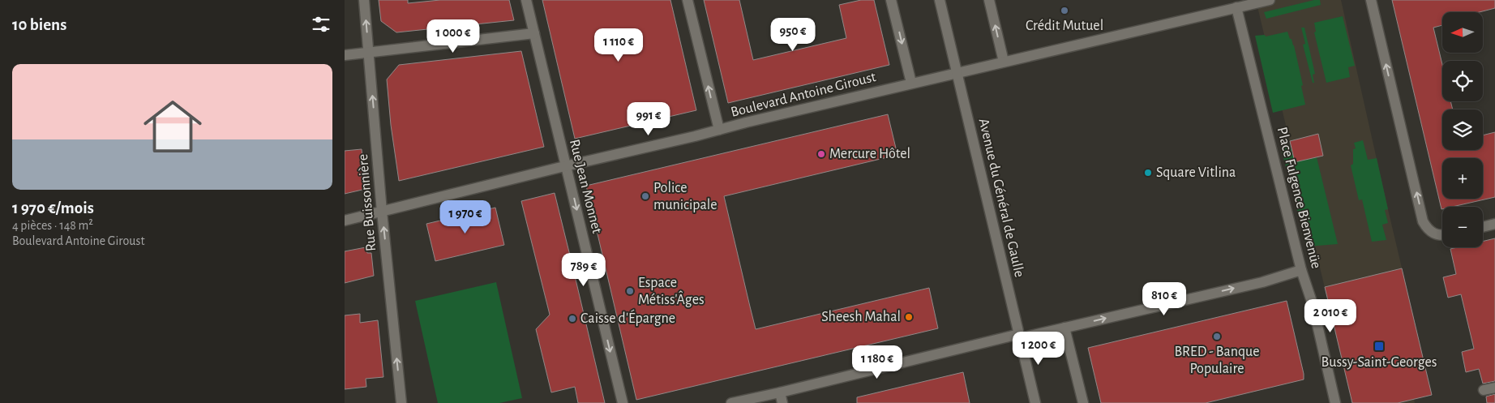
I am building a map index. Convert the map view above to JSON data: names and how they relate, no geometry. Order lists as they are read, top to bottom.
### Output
{
  "streets": {
    "street": [
      "Boulevard Antoine Giroust",
      "Rue Jean Monnet",
      "Avenue du Général de Gaulle",
      "Place Fulgence Bienvenüe",
      "Rue Buissonnière"
    ]
  },
  "crossings": [
    ["Boulevard Antoine Giroust", "Rue Jean Monnet"],
    ["Boulevard Antoine Giroust", "Avenue du Général de Gaulle"],
    ["Boulevard Antoine Giroust", "Place Fulgence Bienvenüe"],
    ["Boulevard Antoine Giroust", "Rue Buissonnière"]
  ],
  "one_way": ["Rue Jean Monnet", "Rue Buissonnière"],
  "places": {
    "other": [
      "Crédit Mutuel",
      "Mercure Hôtel",
      "Square Vitlina",
      "Police municipale",
      "Espace Métiss'Âges",
      "Sheesh Mahal",
      "Caisse d'Épargne",
      "BRED - Banque Populaire"
    ],
    "transit": ["Bussy-Saint-Georges"]
  },
  "north": "left",
  "page": {
    "heading": "10 biens",
    "map_buttons": ["+", "−"],
    "price": [
      "950 €",
      "1 000 €",
      "1 110 €",
      "991 €",
      "1 970 €",
      "789 €",
      "810 €",
      "2 010 €",
      "1 200 €",
      "1 180 €"
    ],
    "list": [
      {
        "name": "1 970 €/mois",
        "note": "4 pièces · 148 m² · Boulevard Antoine Giroust"
      }
    ]
  }
}
